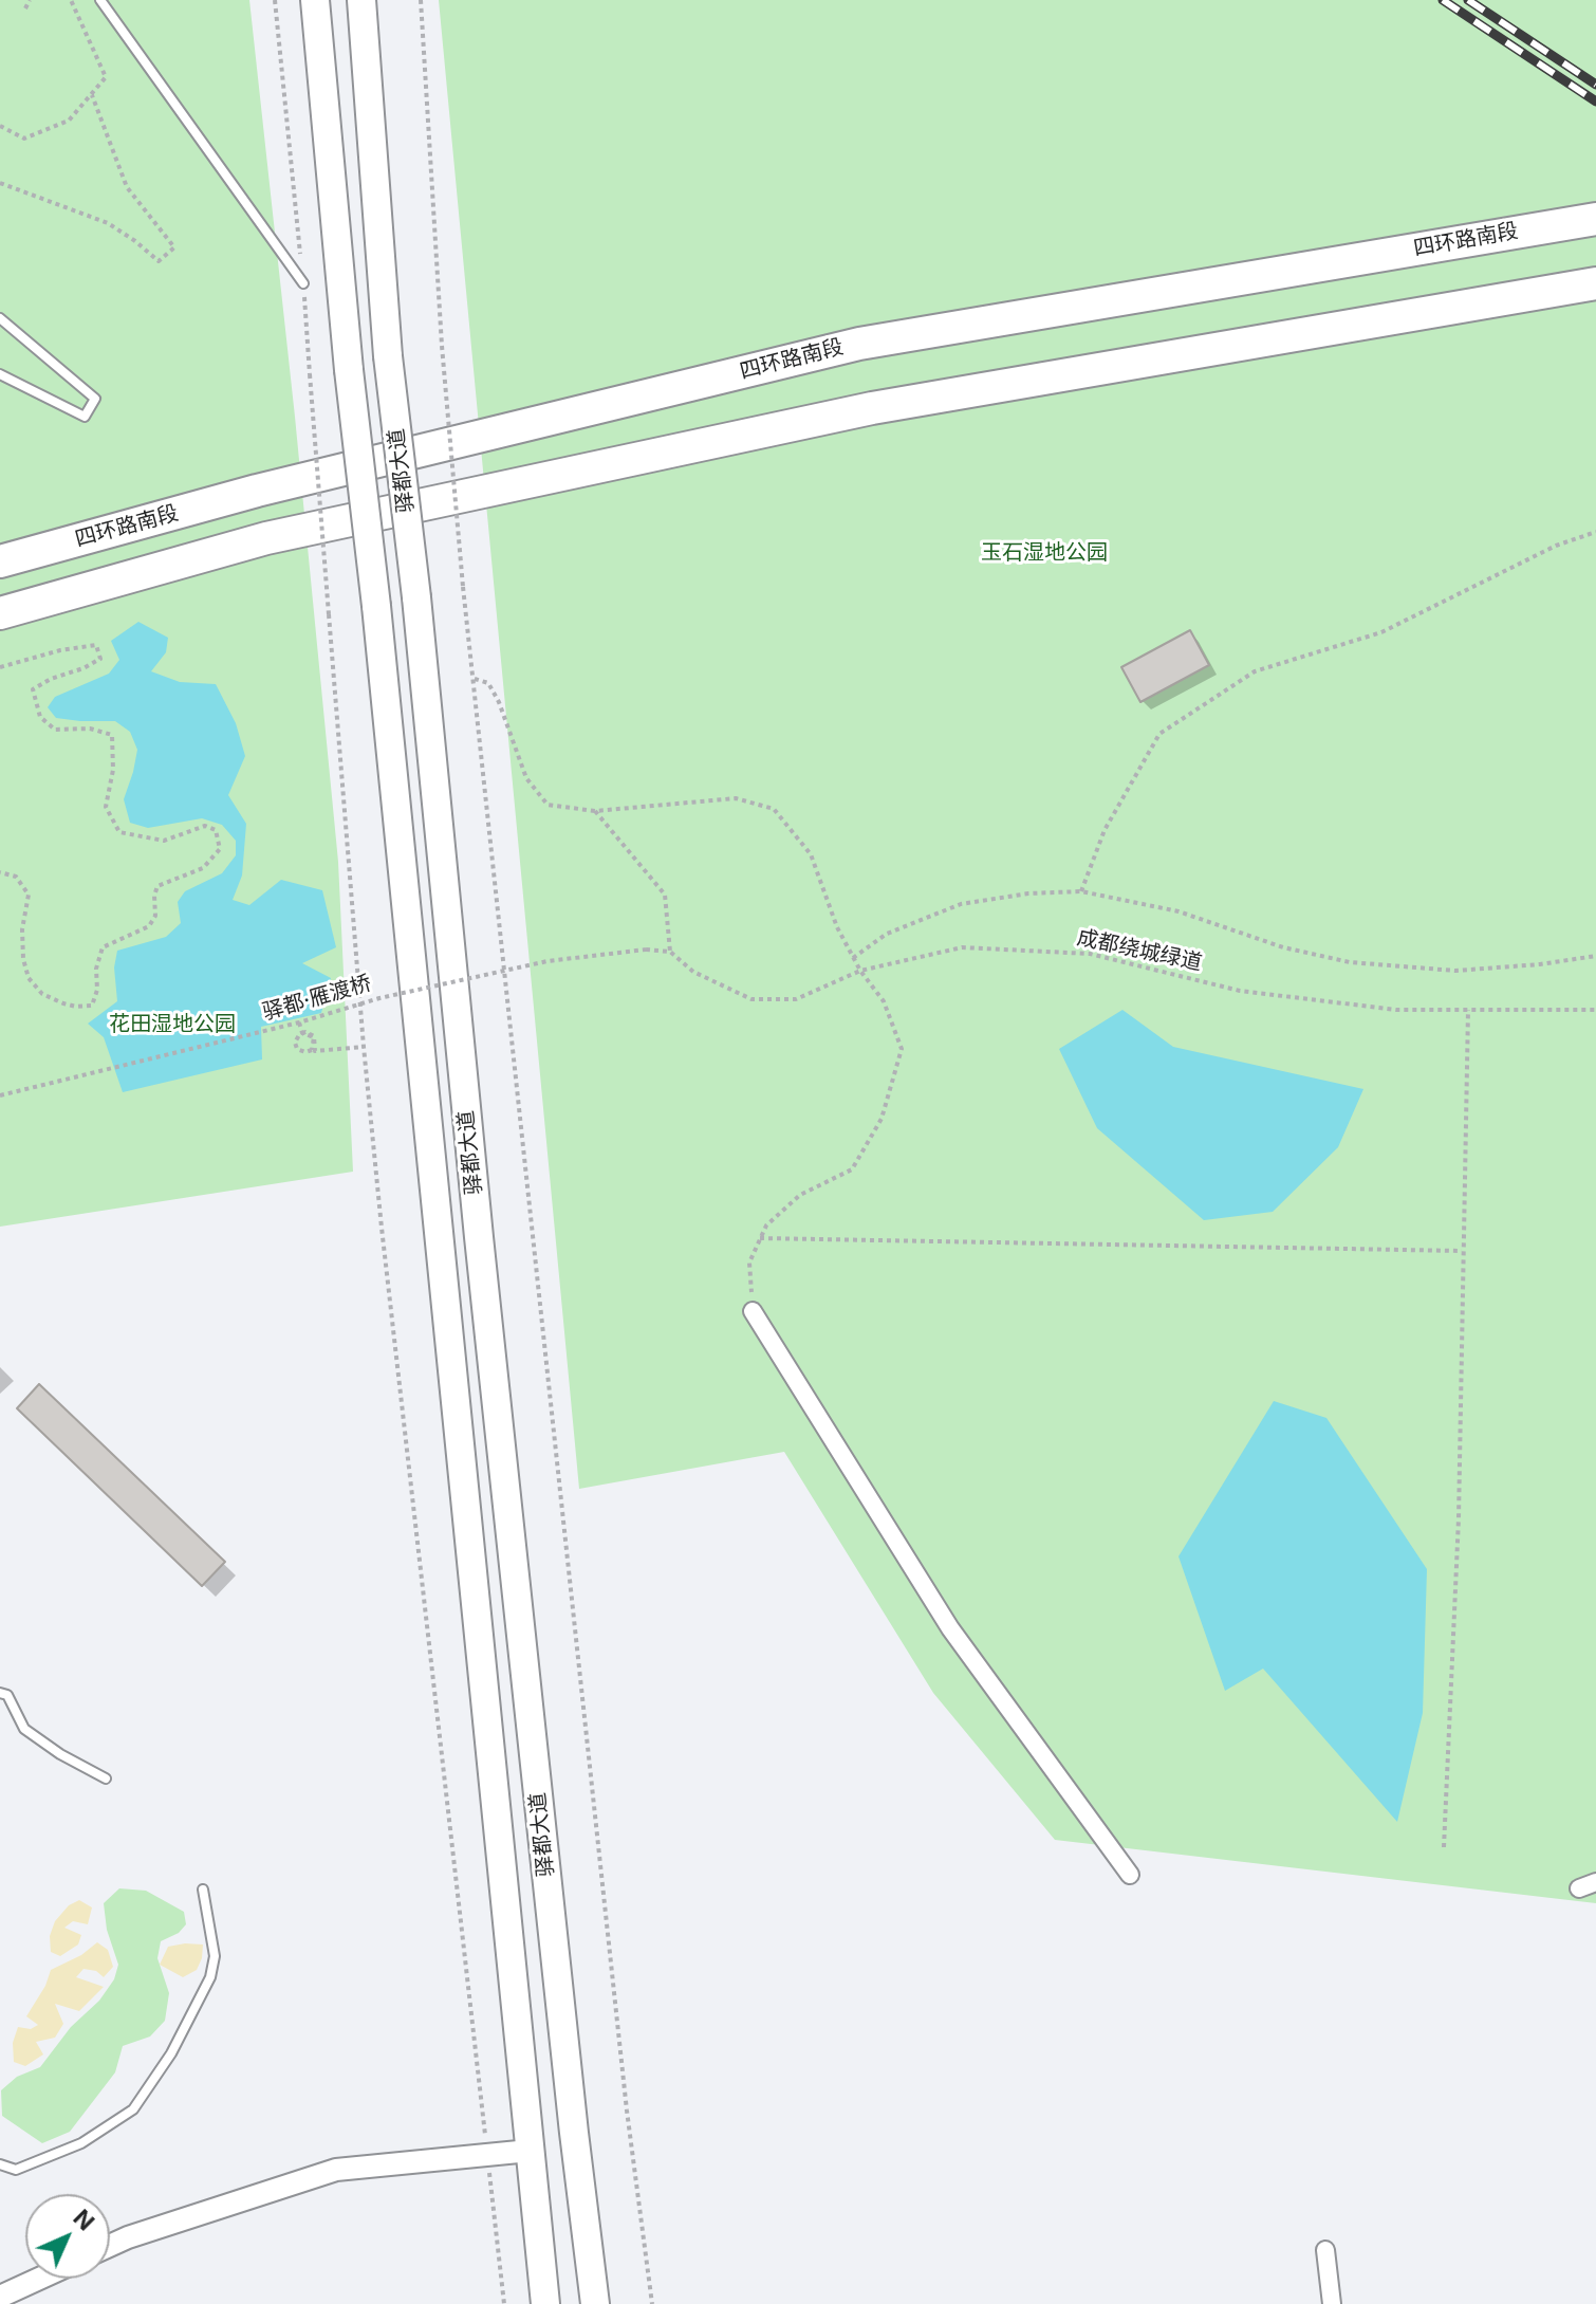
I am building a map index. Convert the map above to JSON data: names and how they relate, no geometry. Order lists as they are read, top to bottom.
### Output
{
  "streets": {
    "highway": ["四环路南段"],
    "main road": ["驿都大道"],
    "path": ["成都绕城绿道", "驿都·雁渡桥"]
  },
  "crossings": [
    ["成都绕城绿道", "驿都·雁渡桥"]
  ],
  "parks": ["玉石湿地公园", "花田湿地公园"],
  "north": "top right"
}
